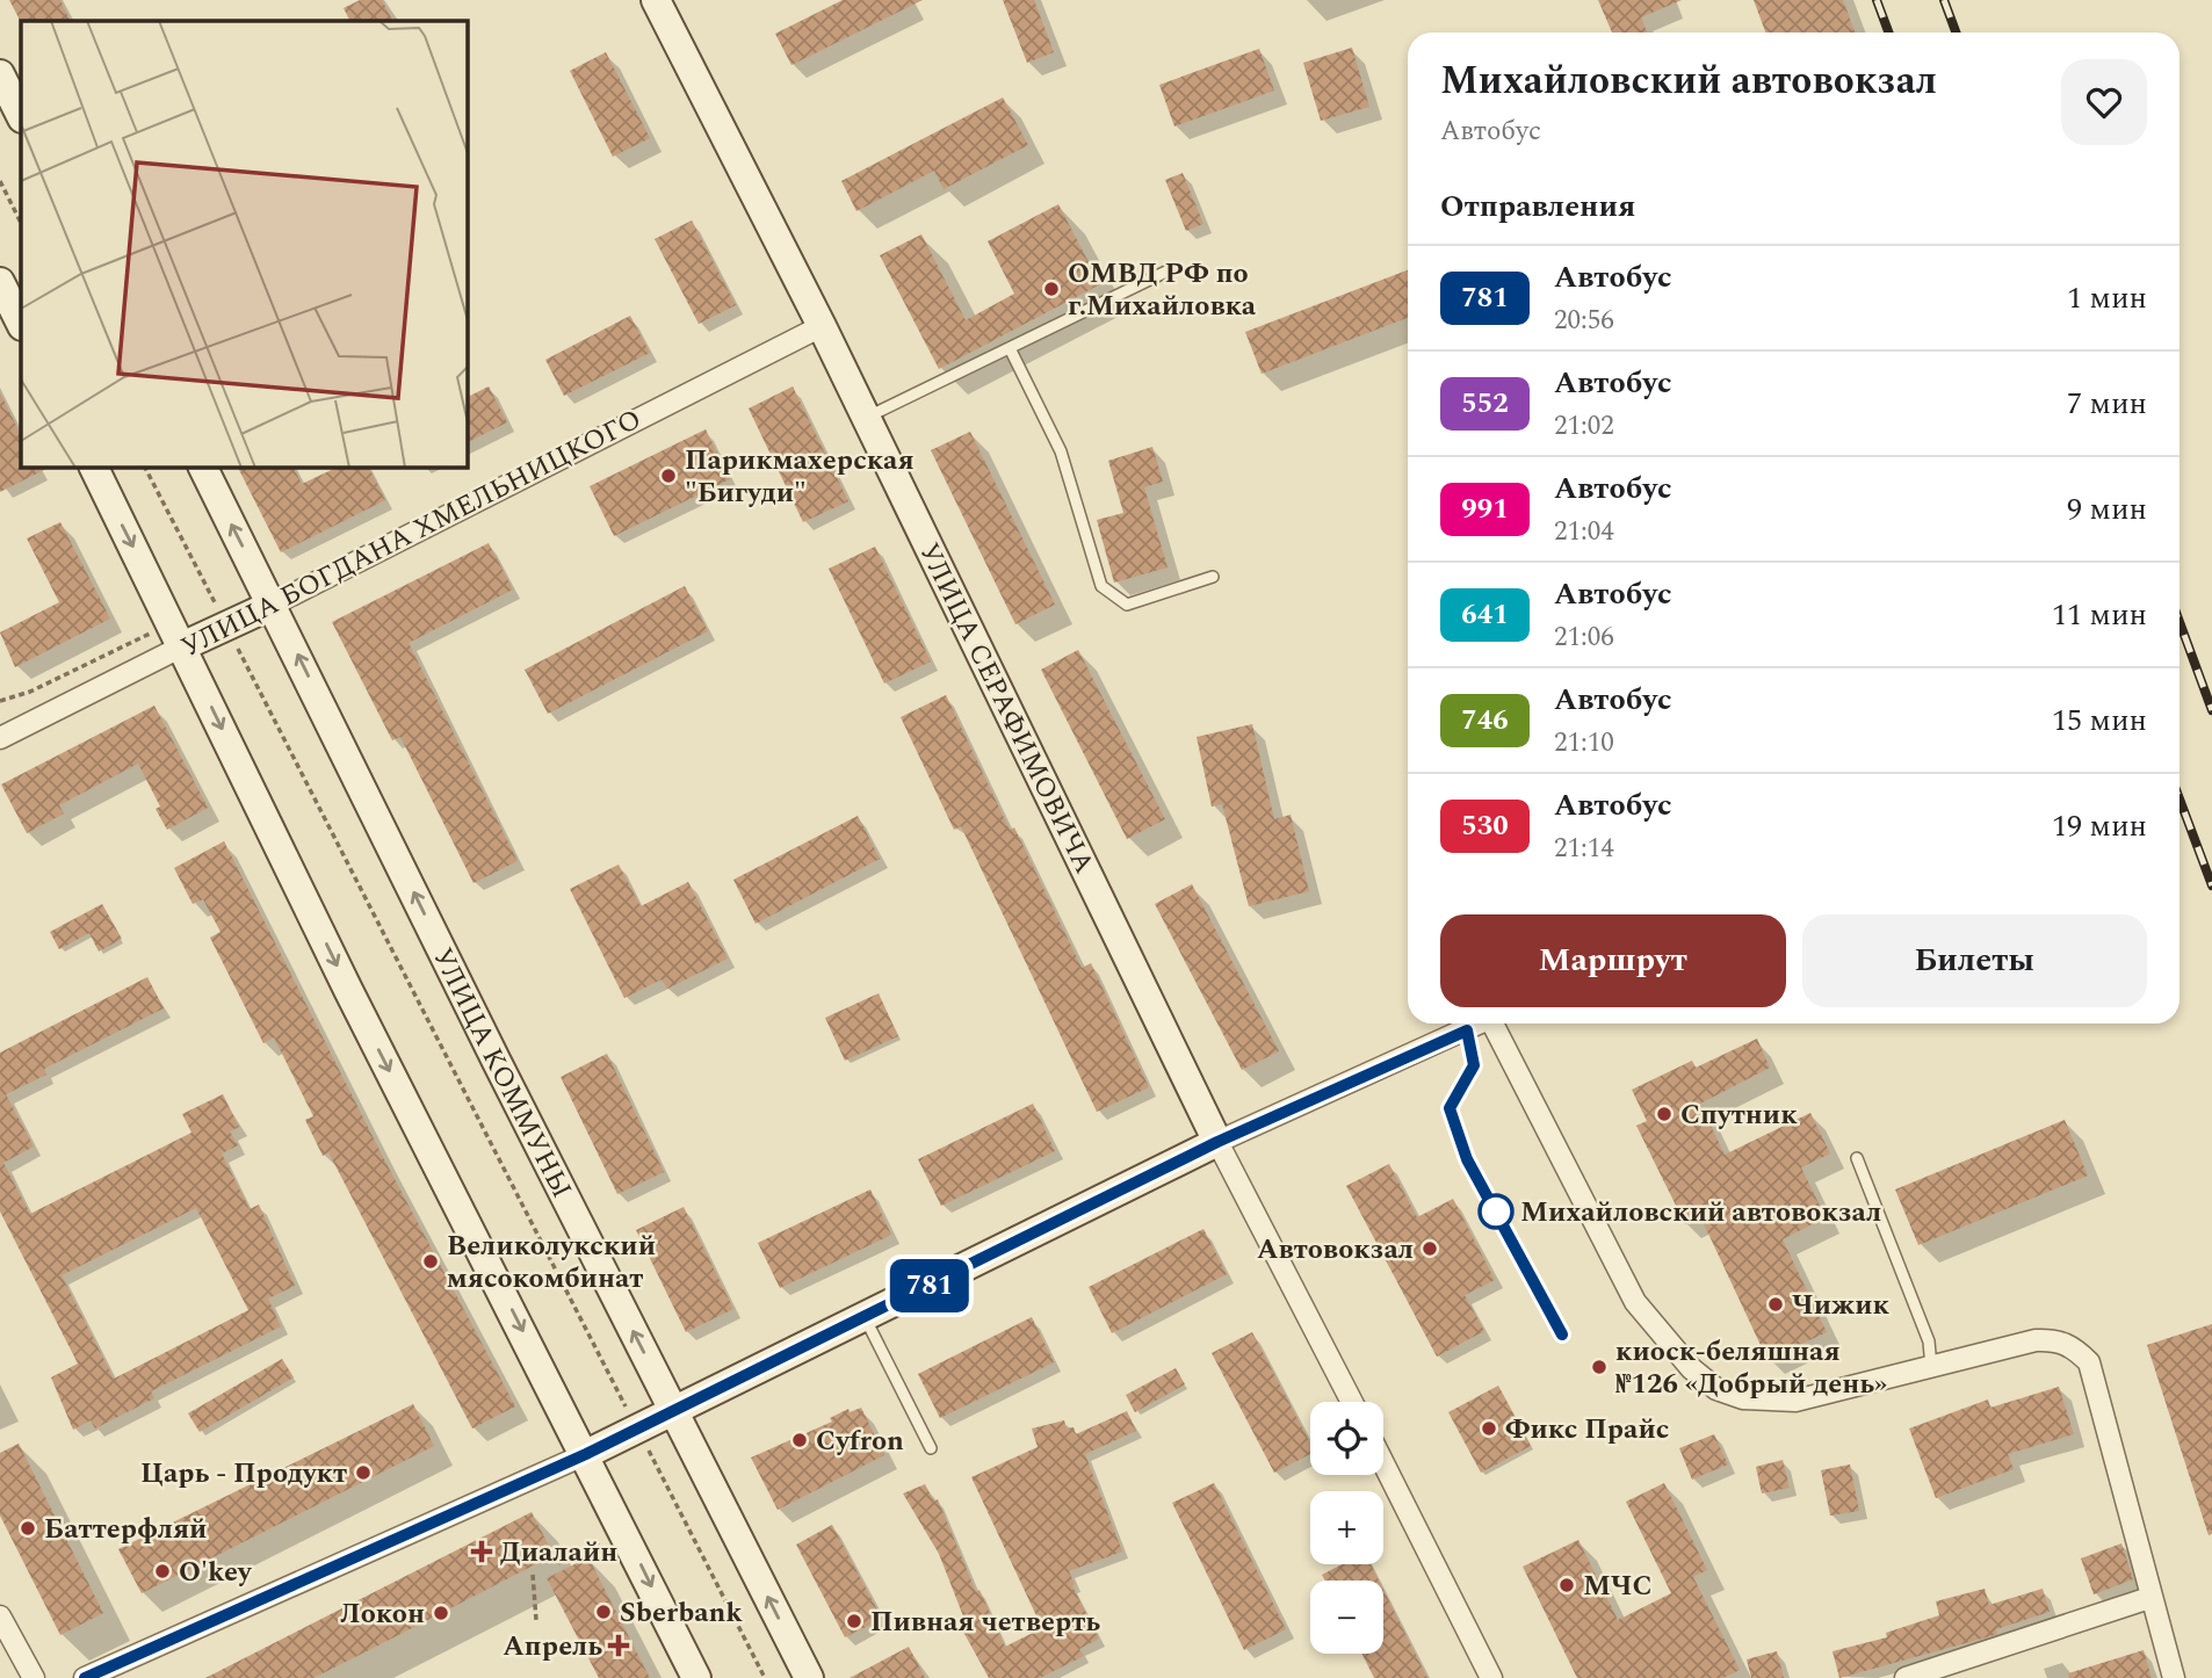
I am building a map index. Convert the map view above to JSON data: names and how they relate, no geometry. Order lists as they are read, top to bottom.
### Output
{
  "streets": {
    "street": ["УЛИЦА БОГДАНА ХМЕЛЬНИЦКОГО", "УЛИЦА СЕРАФИМОВИЧА", "УЛИЦА КОММУНЫ"]
  },
  "crossings": [
    ["УЛИЦА БОГДАНА ХМЕЛЬНИЦКОГО", "УЛИЦА СЕРАФИМОВИЧА"],
    ["УЛИЦА БОГДАНА ХМЕЛЬНИЦКОГО", "УЛИЦА КОММУНЫ"]
  ],
  "places": {
    "other": [
      "ОМВД РФ по г.Михайловка",
      "Парикмахерская \"Бигуди\"",
      "Спутник",
      "Михайловский автовокзал",
      "Автовокзал",
      "Великолукский мясокомбинат",
      "Чижик",
      "киоск-беляшная №126 «Добрый день»",
      "Фикс Прайс",
      "Cyfron",
      "Царь - Продукт",
      "Баттерфляй",
      "O'key",
      "МЧС",
      "Sberbank",
      "Локон",
      "Пивная четверть"
    ],
    "health": ["Диалайн", "Апрель"]
  },
  "lines": ["bus line 781"],
  "page": {
    "on_map": "781",
    "heading": [
      ["Михайловский автовокзал", "Автобус"],
      "Отправления"
    ],
    "list": [
      {
        "mark": "781",
        "name": "Автобус",
        "note": "20:56",
        "value": "1 мин"
      },
      {
        "mark": "552",
        "name": "Автобус",
        "note": "21:02",
        "value": "7 мин"
      },
      {
        "mark": "991",
        "name": "Автобус",
        "note": "21:04",
        "value": "9 мин"
      },
      {
        "mark": "641",
        "name": "Автобус",
        "note": "21:06",
        "value": "11 мин"
      },
      {
        "mark": "746",
        "name": "Автобус",
        "note": "21:10",
        "value": "15 мин"
      },
      {
        "mark": "530",
        "name": "Автобус",
        "note": "21:14",
        "value": "19 мин"
      }
    ],
    "buttons": ["Маршрут", "Билеты"],
    "map_buttons": ["+", "−"]
  }
}
